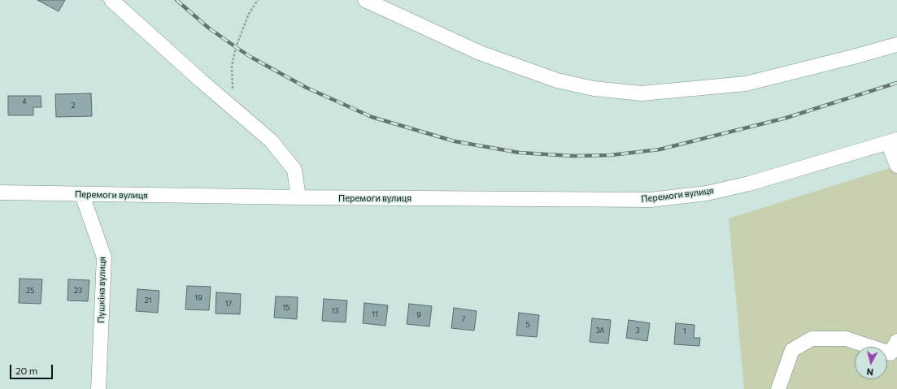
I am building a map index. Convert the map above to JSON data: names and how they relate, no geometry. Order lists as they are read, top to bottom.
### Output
{
  "streets": {
    "street": ["Перемоги вулиця", "Пушкіна вулиця"]
  },
  "crossings": [
    ["Перемоги вулиця", "Пушкіна вулиця"]
  ],
  "house_numbers": [
    "4",
    "2",
    "25",
    "23",
    "19",
    "21",
    "17",
    "15",
    "13",
    "11",
    "9",
    "7",
    "5",
    "3А",
    "3",
    "1"
  ],
  "scale_bar": "20 m",
  "north": "bottom"
}
